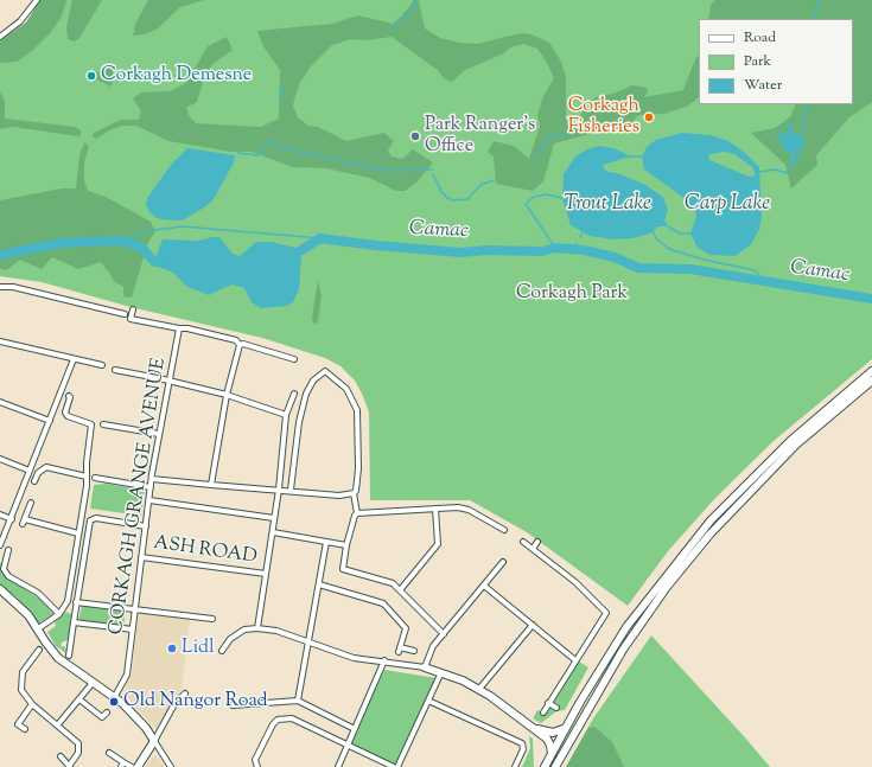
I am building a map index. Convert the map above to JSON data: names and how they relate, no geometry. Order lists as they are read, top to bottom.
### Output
{
  "streets": {
    "street": ["CORKAGH GRANGE AVENUE", "ASH ROAD"]
  },
  "crossings": [
    ["CORKAGH GRANGE AVENUE", "ASH ROAD"]
  ],
  "water": ["Trout Lake", "Carp Lake", "Camac"],
  "parks": ["Corkagh Park"],
  "places": [
    "Corkagh Demesne",
    "Corkagh Fisheries",
    "Park Ranger's Office",
    "Lidl",
    "Old Nangor Road"
  ],
  "legend": ["Road", "Park", "Water"]
}
